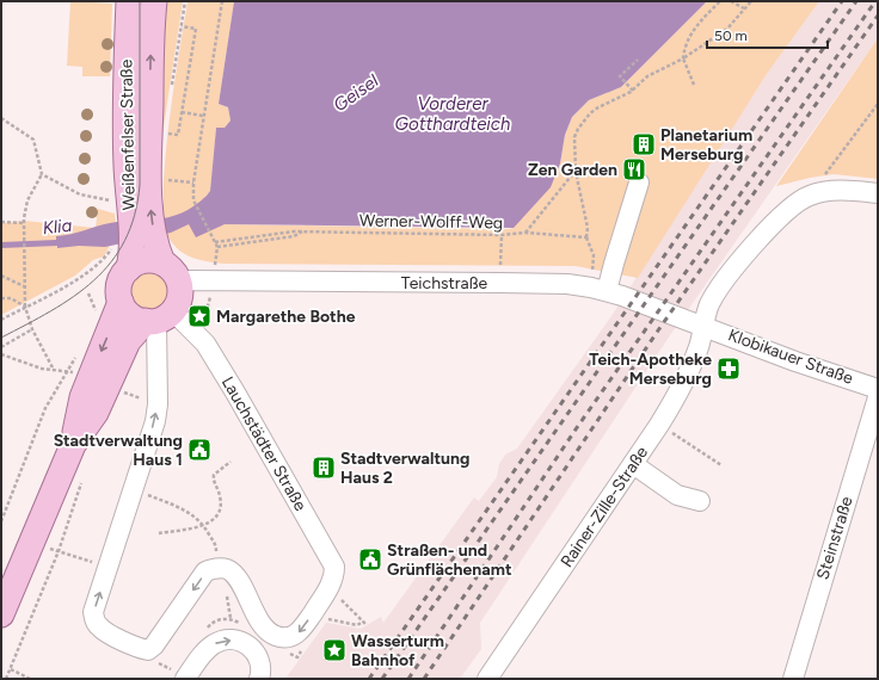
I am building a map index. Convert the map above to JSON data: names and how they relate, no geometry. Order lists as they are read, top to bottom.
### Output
{
  "streets": {
    "main road": ["Weißenfelser Straße"],
    "street": [
      "Teichstraße",
      "Klobikauer Straße",
      "Lauchstädter Straße",
      "Rainer-Zille-Straße",
      "Steinstraße"
    ],
    "path": ["Werner-Wolff-Weg"]
  },
  "crossings": [
    ["Weißenfelser Straße", "Teichstraße"],
    ["Weißenfelser Straße", "Lauchstädter Straße"],
    ["Teichstraße", "Klobikauer Straße"],
    ["Teichstraße", "Lauchstädter Straße"],
    ["Teichstraße", "Rainer-Zille-Straße"],
    ["Klobikauer Straße", "Rainer-Zille-Straße"]
  ],
  "water": ["Geisel", "Vorderer Gotthardteich", "Klia"],
  "places": {
    "building": ["Planetarium Merseburg", "Stadtverwaltung Haus 2"],
    "restaurant": ["Zen Garden"],
    "place": ["Margarethe Bothe", "Wasserturm Bahnhof"],
    "pharmacy": ["Teich-Apotheke Merseburg"],
    "public building": ["Stadtverwaltung Haus 1", "Straßen- und Grünflächenamt"]
  },
  "scale_bar": "50 m"
}
